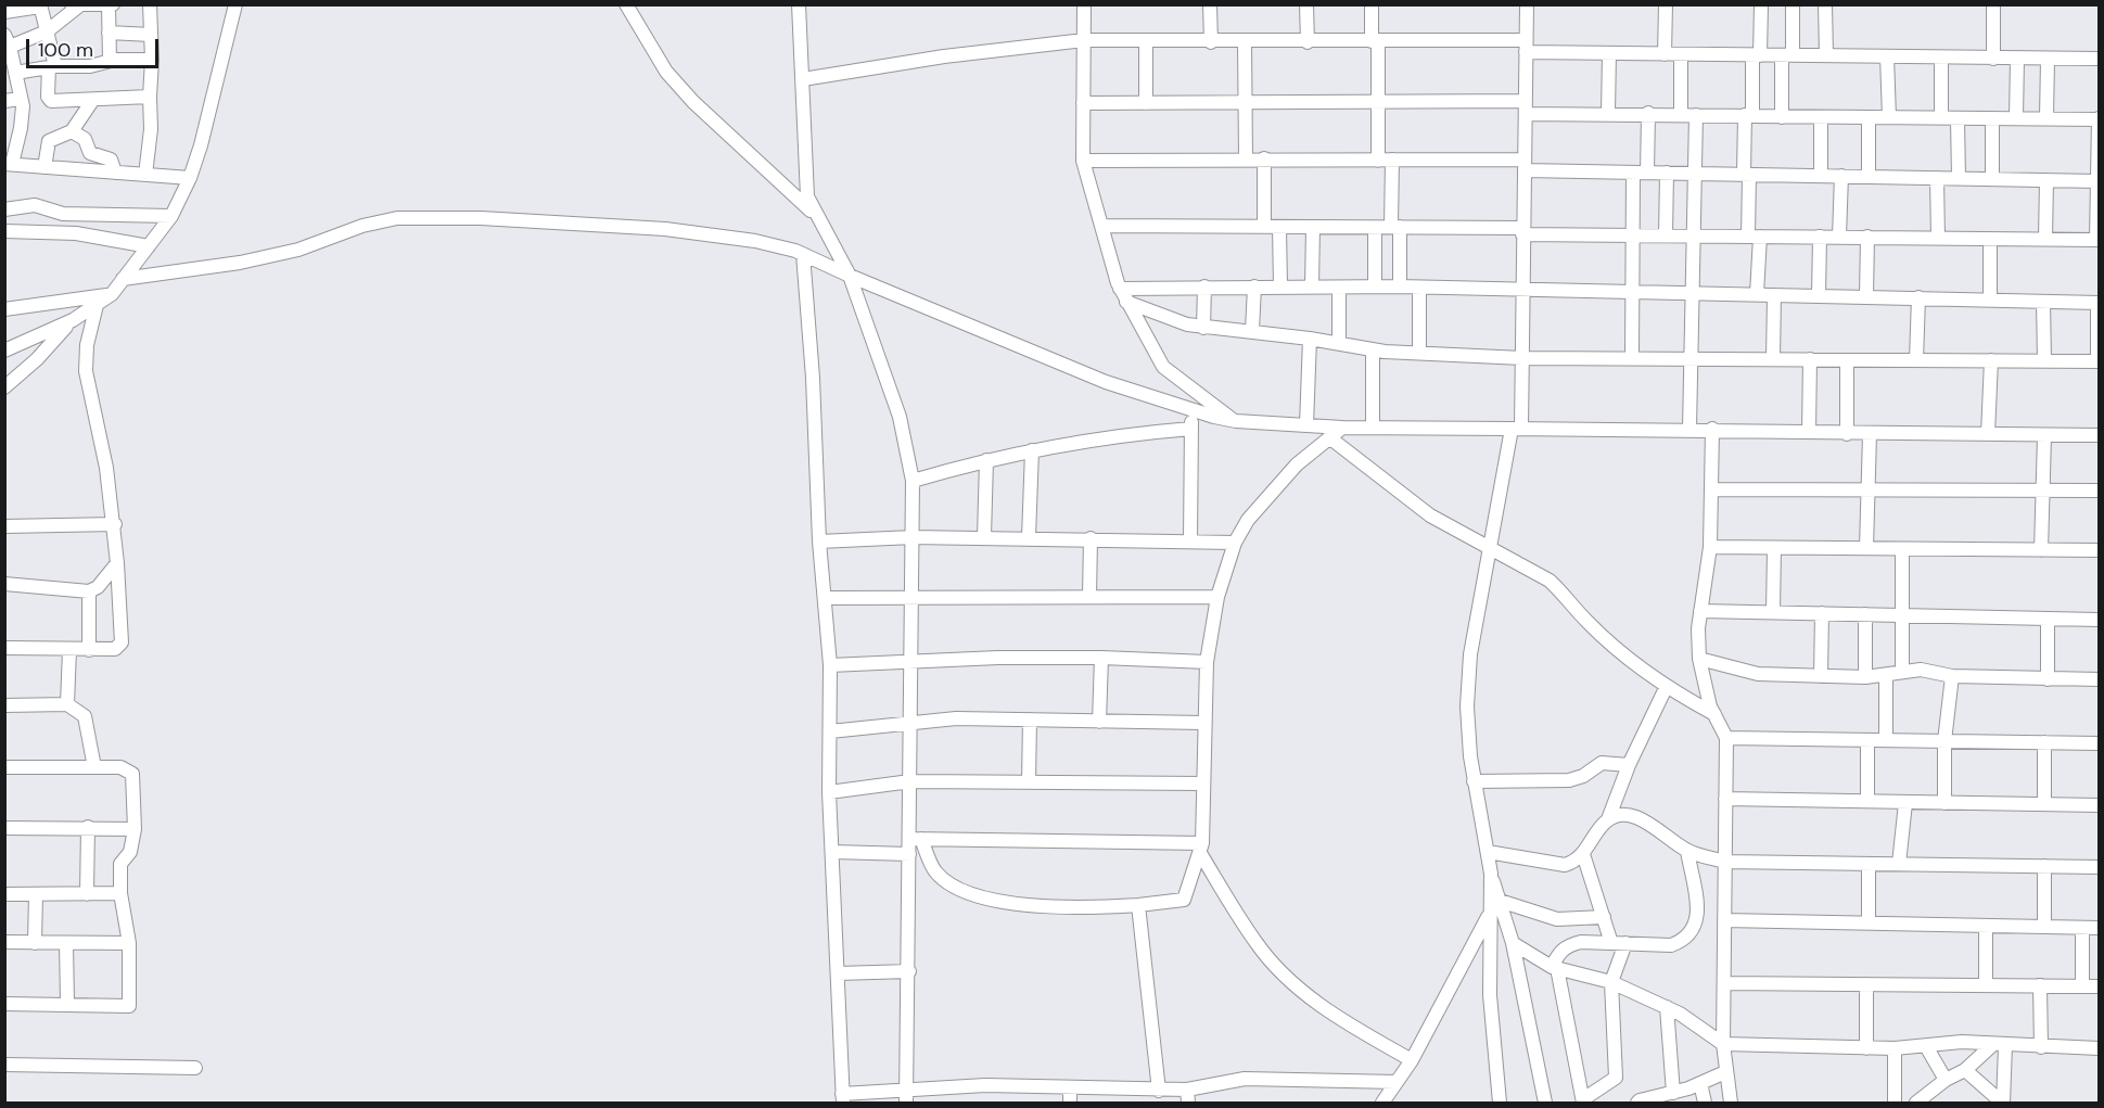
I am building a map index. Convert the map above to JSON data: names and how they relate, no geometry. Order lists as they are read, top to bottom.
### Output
{
  "scale_bar": "100 m"
}
